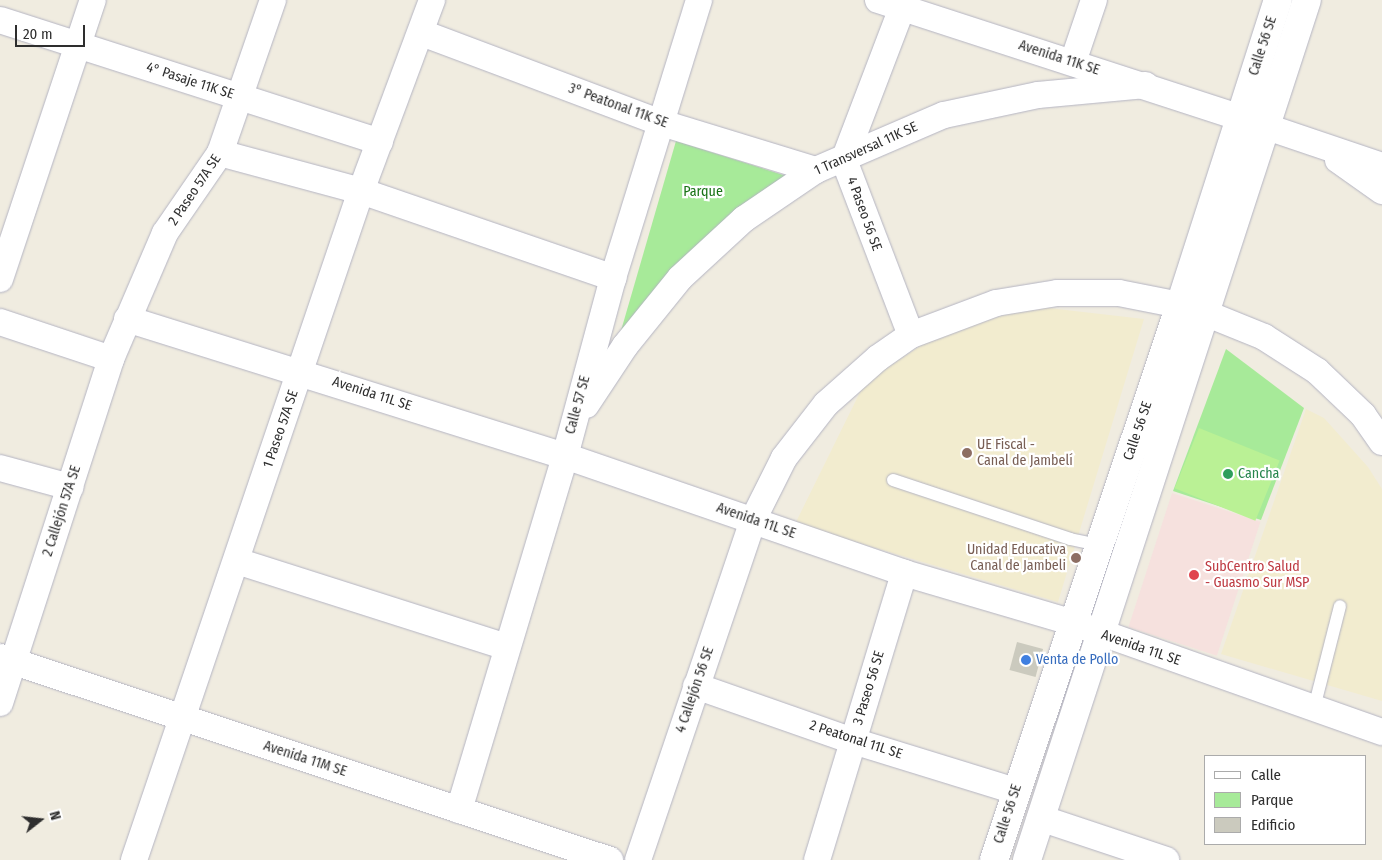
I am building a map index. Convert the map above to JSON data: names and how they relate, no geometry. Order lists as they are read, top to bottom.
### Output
{
  "streets": {
    "main road": ["Calle 56 SE"],
    "street": [
      "Avenida 11K SE",
      "4° Pasaje 11K SE",
      "3° Peatonal 11K SE",
      "1 Transversal 11K SE",
      "2 Paseo 57A SE",
      "4 Paseo 56 SE",
      "Avenida 11L SE",
      "Calle 57 SE",
      "1 Paseo 57A SE",
      "2 Callejón 57A SE",
      "3 Paseo 56 SE",
      "4 Callejón 56 SE",
      "2 Peatonal 11L SE",
      "Avenida 11M SE"
    ]
  },
  "crossings": [
    ["Calle 56 SE", "Avenida 11K SE"],
    ["Calle 56 SE", "Avenida 11L SE"],
    ["Calle 56 SE", "4 Callejón 56 SE"],
    ["Calle 56 SE", "2 Peatonal 11L SE"],
    ["Avenida 11K SE", "1 Transversal 11K SE"],
    ["Avenida 11K SE", "4 Paseo 56 SE"],
    ["4° Pasaje 11K SE", "2 Paseo 57A SE"],
    ["4° Pasaje 11K SE", "1 Paseo 57A SE"],
    ["3° Peatonal 11K SE", "1 Transversal 11K SE"],
    ["3° Peatonal 11K SE", "Calle 57 SE"],
    ["3° Peatonal 11K SE", "1 Paseo 57A SE"],
    ["1 Transversal 11K SE", "4 Paseo 56 SE"],
    ["1 Transversal 11K SE", "Calle 57 SE"],
    ["2 Paseo 57A SE", "Avenida 11L SE"],
    ["2 Paseo 57A SE", "2 Callejón 57A SE"],
    ["4 Paseo 56 SE", "4 Callejón 56 SE"],
    ["Avenida 11L SE", "Calle 57 SE"],
    ["Avenida 11L SE", "1 Paseo 57A SE"],
    ["Avenida 11L SE", "2 Callejón 57A SE"],
    ["Avenida 11L SE", "3 Paseo 56 SE"],
    ["Avenida 11L SE", "4 Callejón 56 SE"],
    ["Calle 57 SE", "Avenida 11M SE"],
    ["1 Paseo 57A SE", "Avenida 11M SE"],
    ["2 Callejón 57A SE", "Avenida 11M SE"],
    ["3 Paseo 56 SE", "2 Peatonal 11L SE"],
    ["4 Callejón 56 SE", "2 Peatonal 11L SE"]
  ],
  "parks": ["Parque"],
  "places": [
    "UE Fiscal - Canal de Jambelí",
    "Cancha",
    "Unidad Educativa Canal de Jambeli",
    "SubCentro Salud - Guasmo Sur MSP",
    "Venta de Pollo"
  ],
  "legend": ["Calle", "Parque", "Edificio"],
  "scale_bar": "20 m",
  "north": "right"
}
